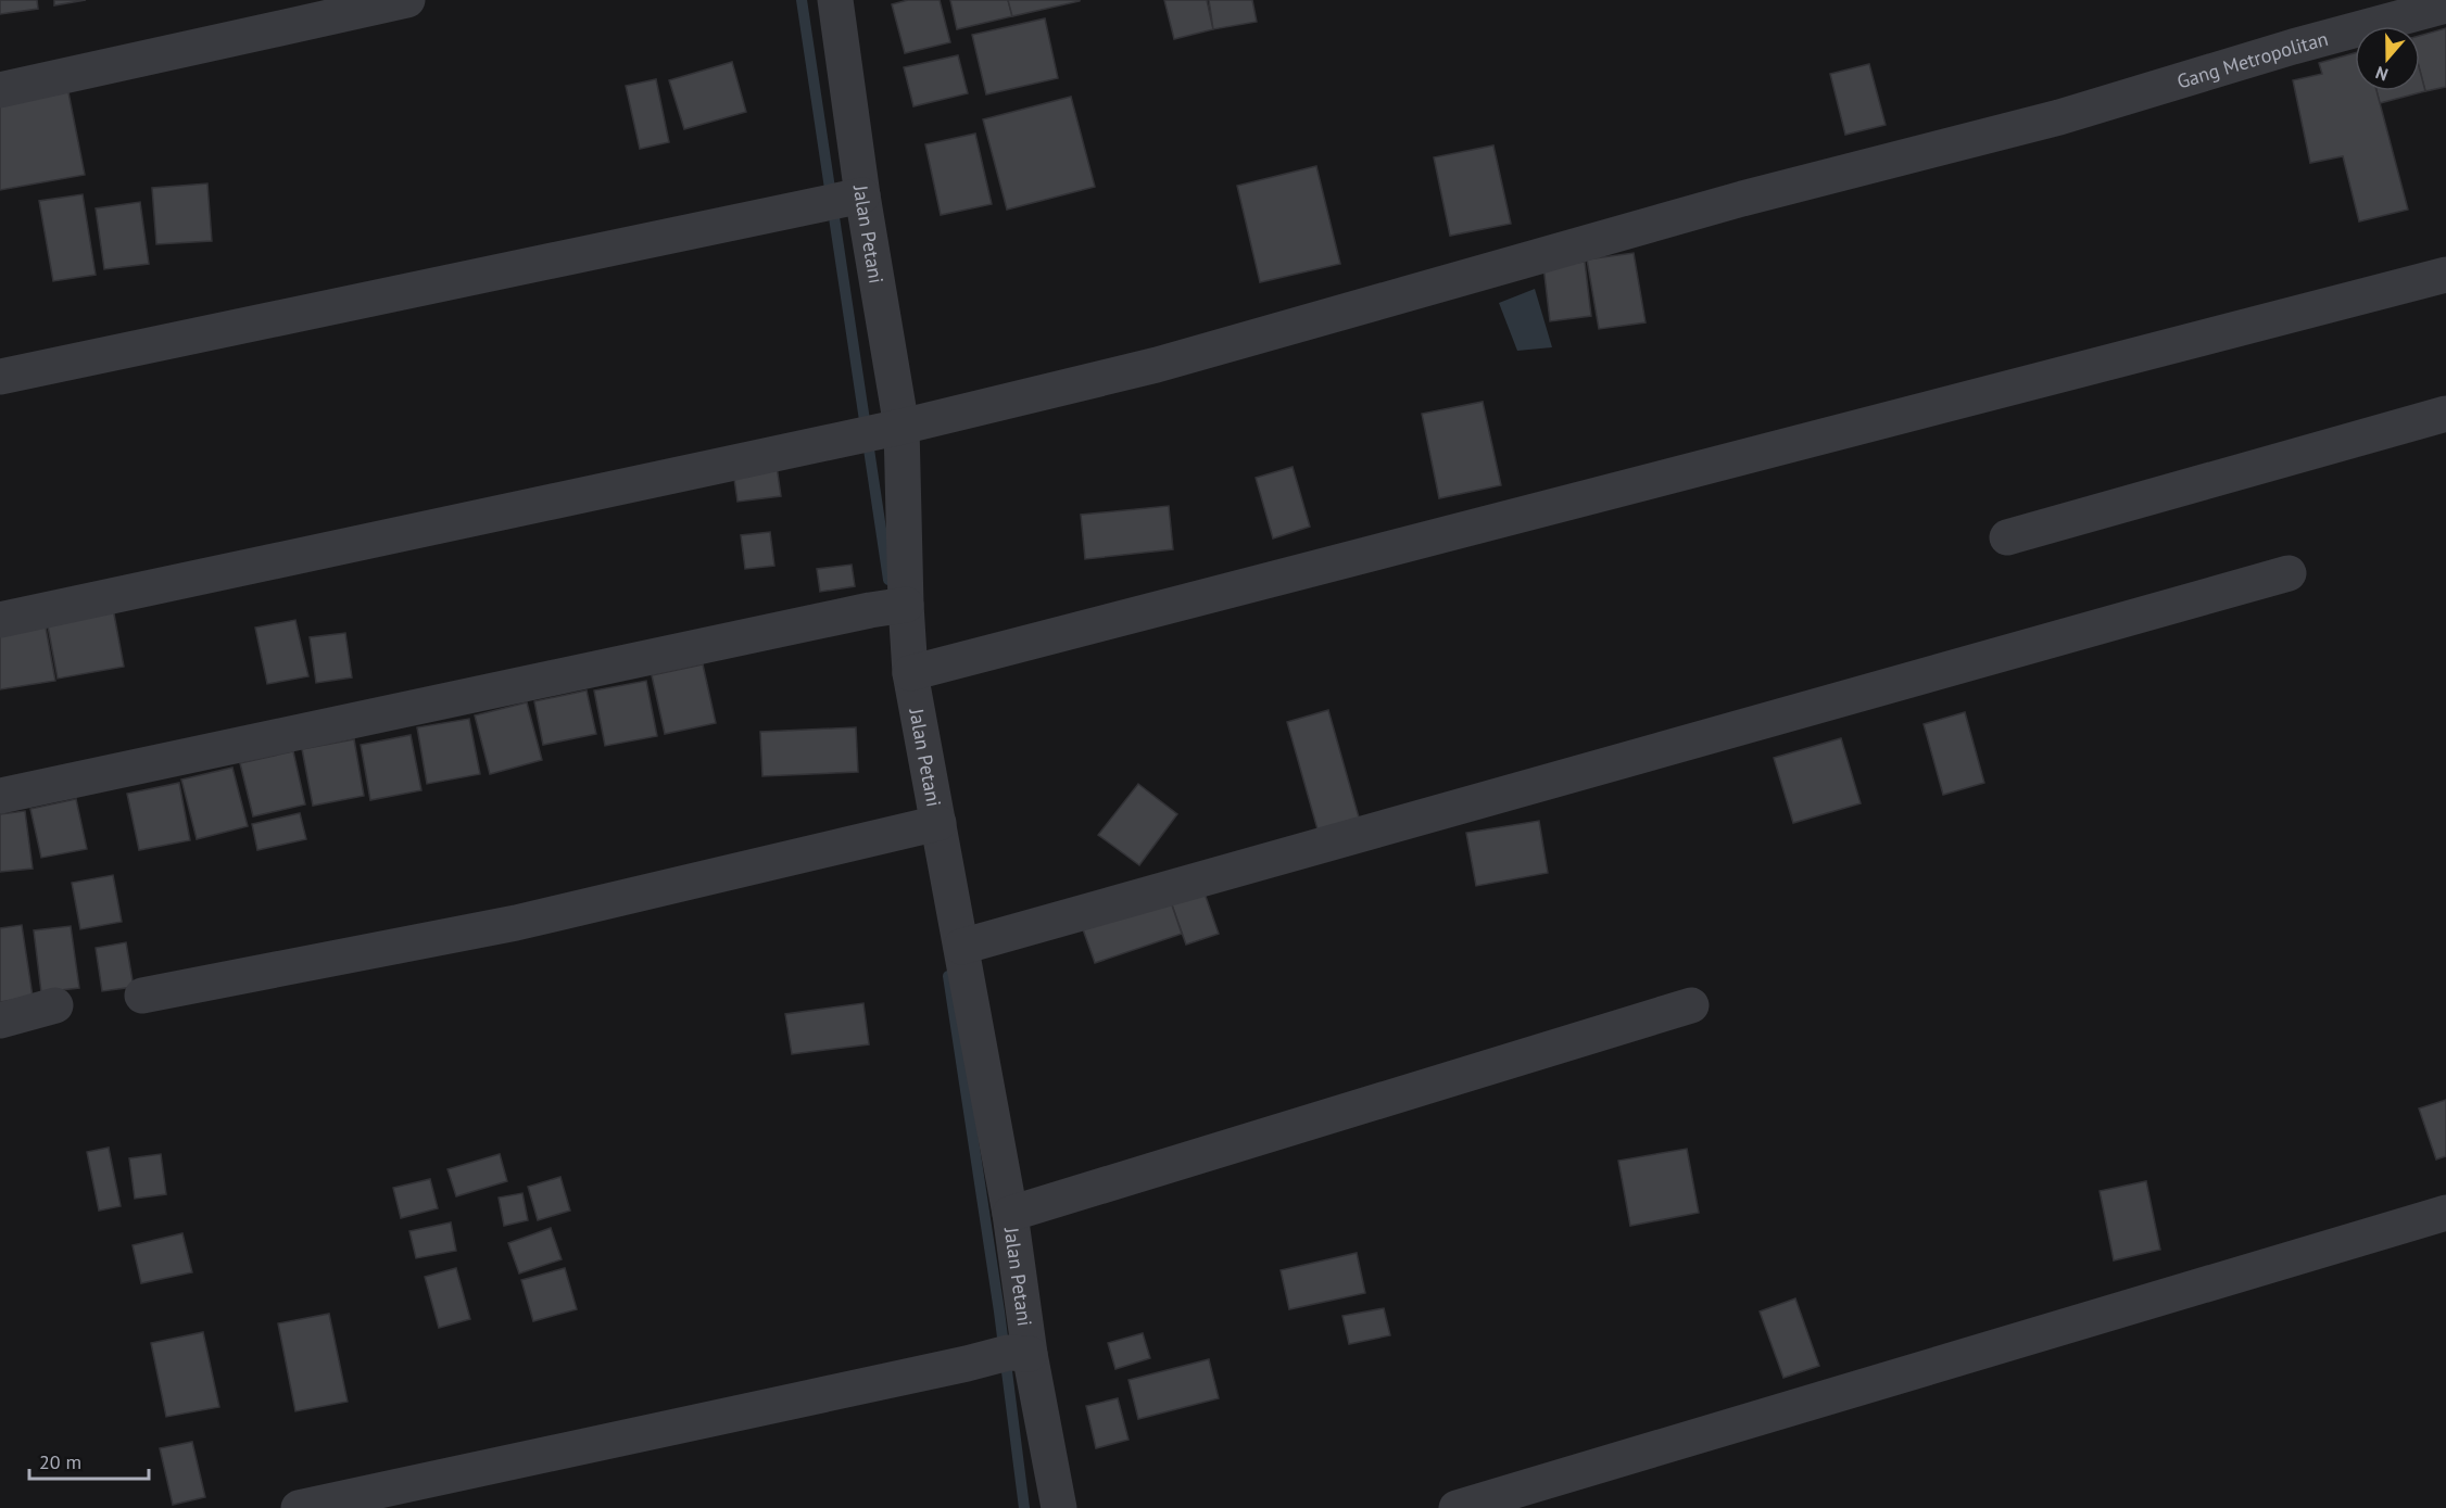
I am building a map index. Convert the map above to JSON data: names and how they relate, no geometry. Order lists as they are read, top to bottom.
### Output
{
  "streets": {
    "street": ["Gang Metropolitan", "Jalan Petani"]
  },
  "crossings": [
    ["Gang Metropolitan", "Jalan Petani"]
  ],
  "scale_bar": "20 m",
  "north": "bottom"
}
